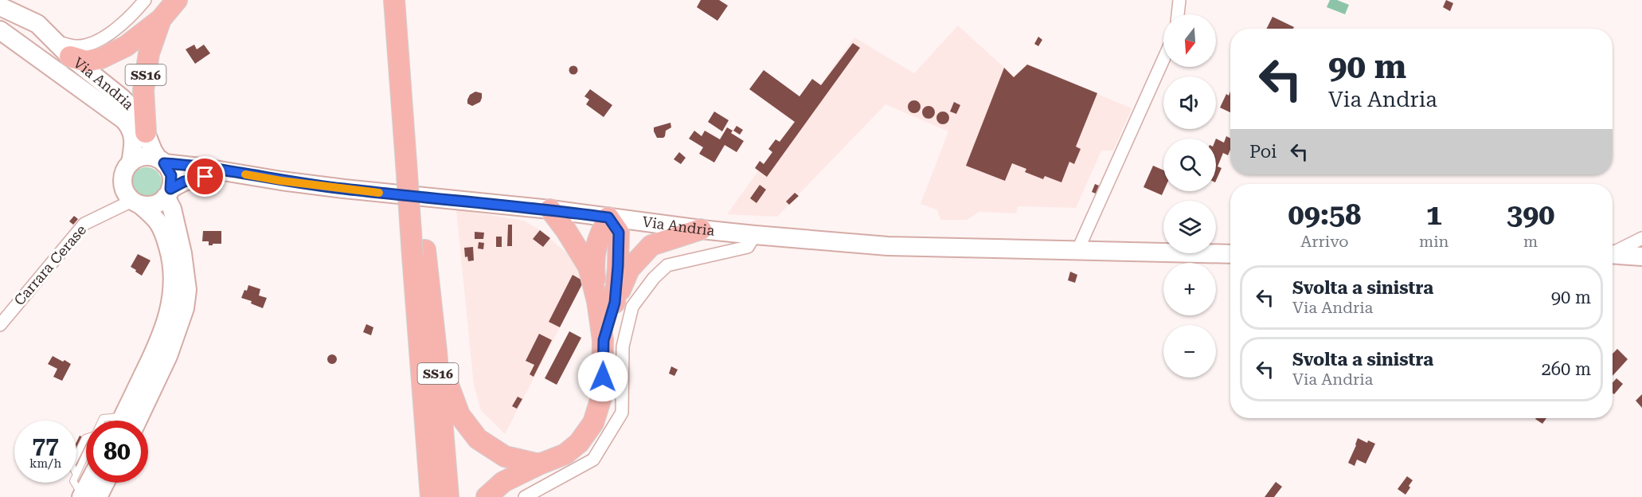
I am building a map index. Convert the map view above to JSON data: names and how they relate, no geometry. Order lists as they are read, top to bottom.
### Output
{
  "streets": {
    "highway": ["SS16"],
    "main road": ["Via Andria"],
    "street": ["Carrara Cerase"]
  },
  "crossings": [
    ["SS16", "Via Andria"],
    ["Via Andria", "Carrara Cerase"]
  ],
  "north": "bottom",
  "page": {
    "map_buttons": ["+", "−"],
    "turn": ["90 m", "Via Andria"],
    "then": "Poi",
    "eta": [
      "09:58",
      "Arrivo",
      "1",
      "min",
      "390",
      "m"
    ],
    "list": [
      {
        "name": "Svolta a sinistra",
        "note": "Via Andria",
        "value": "90 m"
      },
      {
        "name": "Svolta a sinistra",
        "note": "Via Andria",
        "value": "260 m"
      }
    ],
    "speed": "77 km/h",
    "limit": "80"
  }
}
